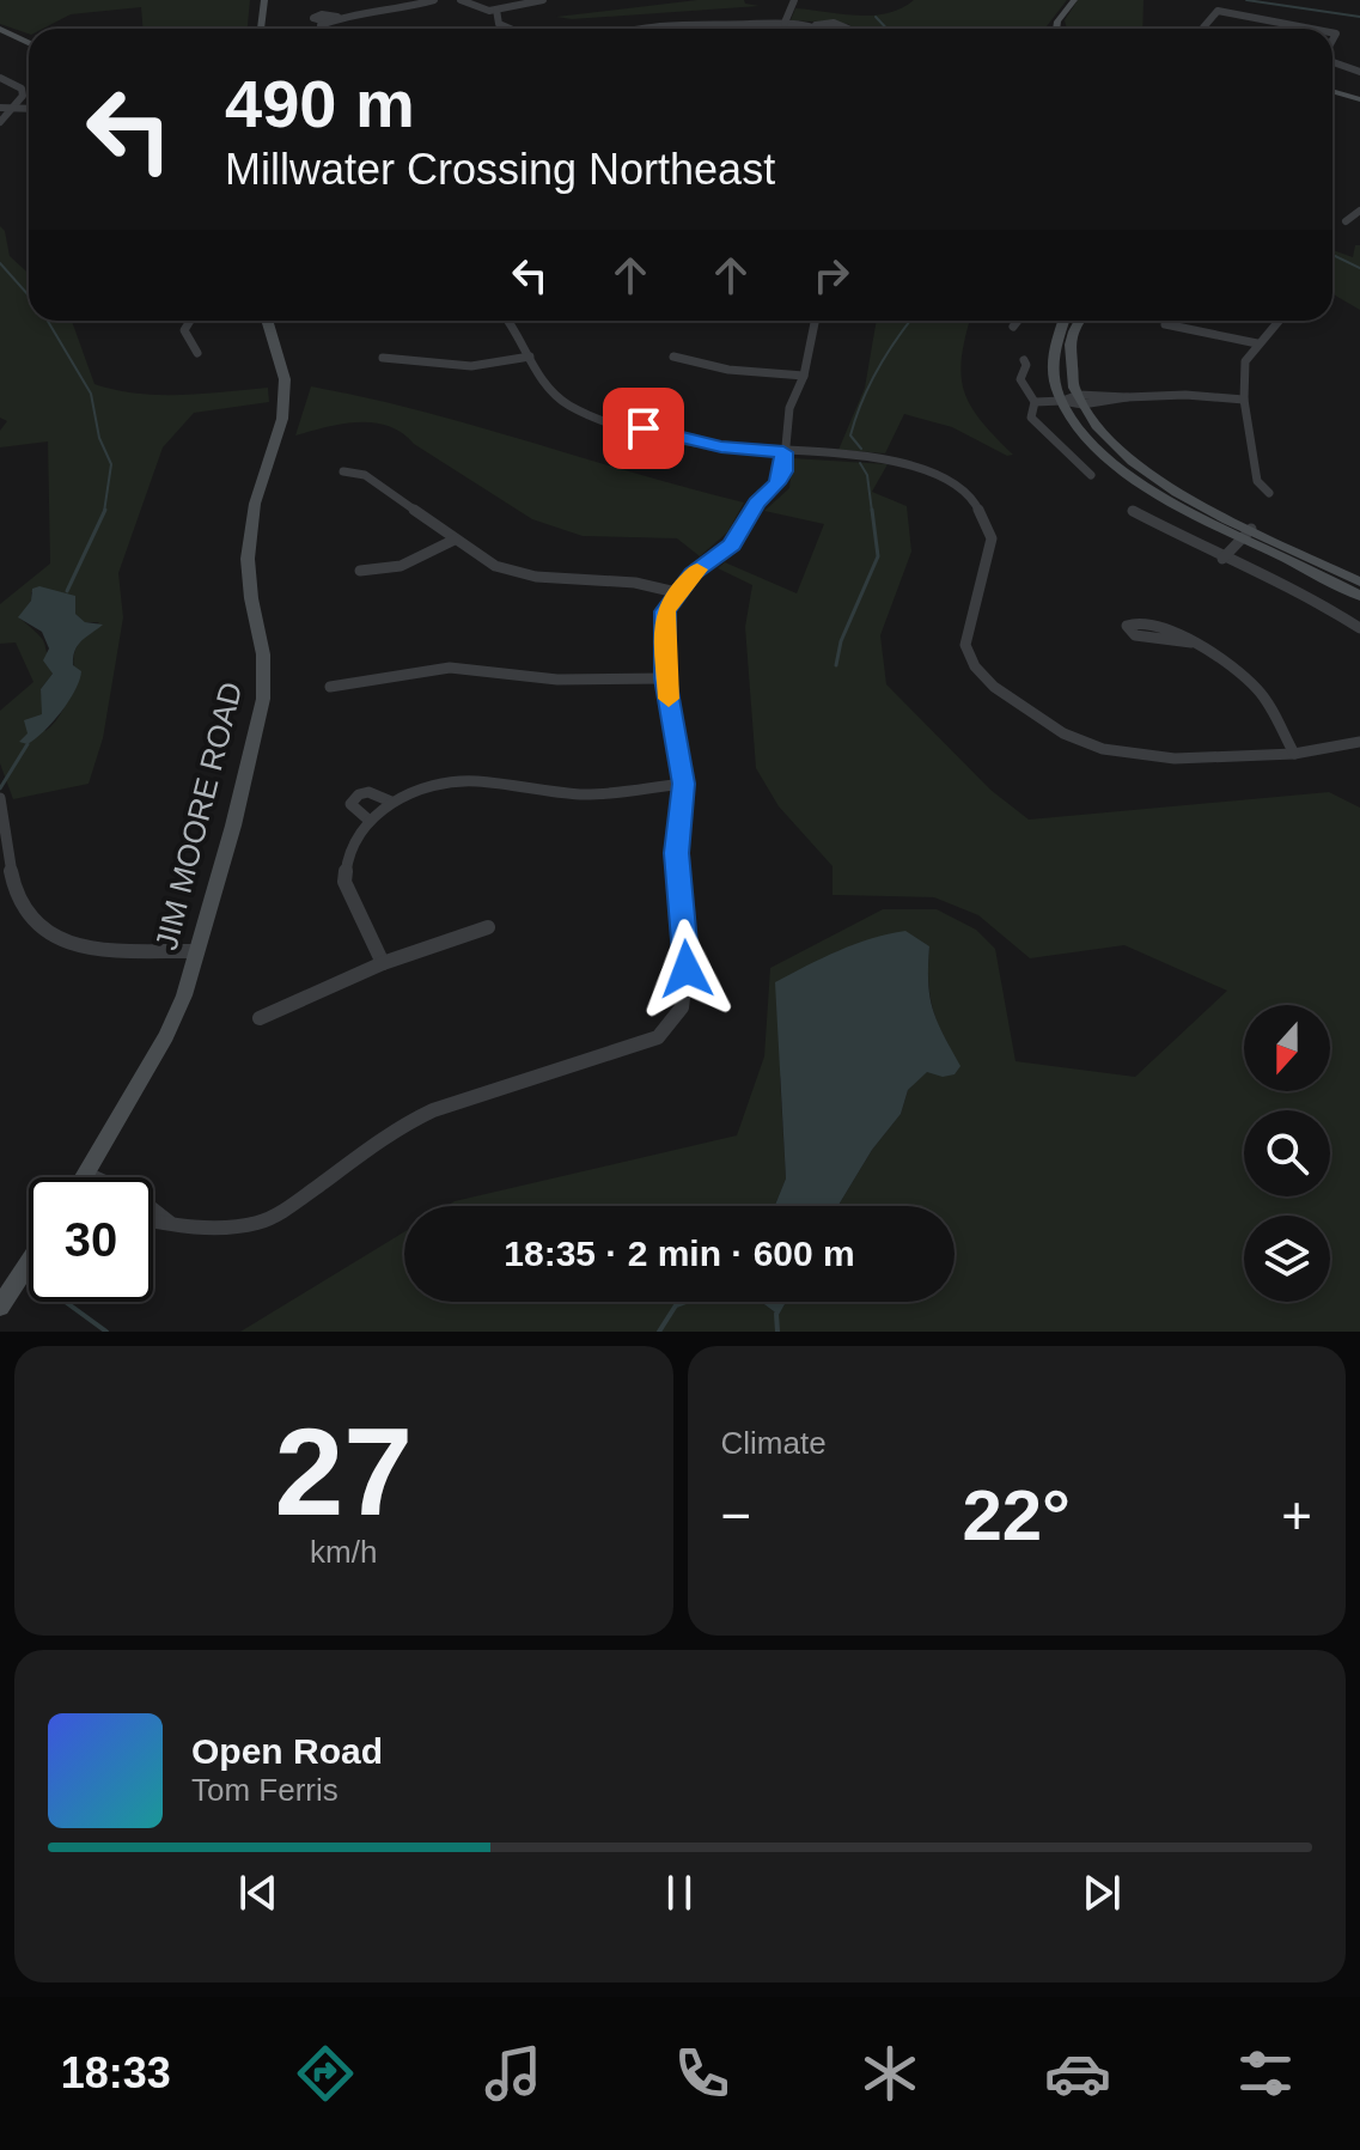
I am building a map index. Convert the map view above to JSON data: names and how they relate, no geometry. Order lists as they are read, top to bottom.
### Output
{
  "streets": {
    "street": ["JIM MOORE ROAD"]
  },
  "north": "bottom",
  "page": {
    "turn": ["490 m", "Millwater Crossing Northeast"],
    "limit": "30",
    "trip": "18:35 · 2 min · 600 m",
    "tile": [
      ["27", "km/h"],
      "Climate"
    ],
    "heat": ["−", "22°", "+"],
    "song": ["Open Road", "Tom Ferris"],
    "tabs": "18:33"
  }
}
